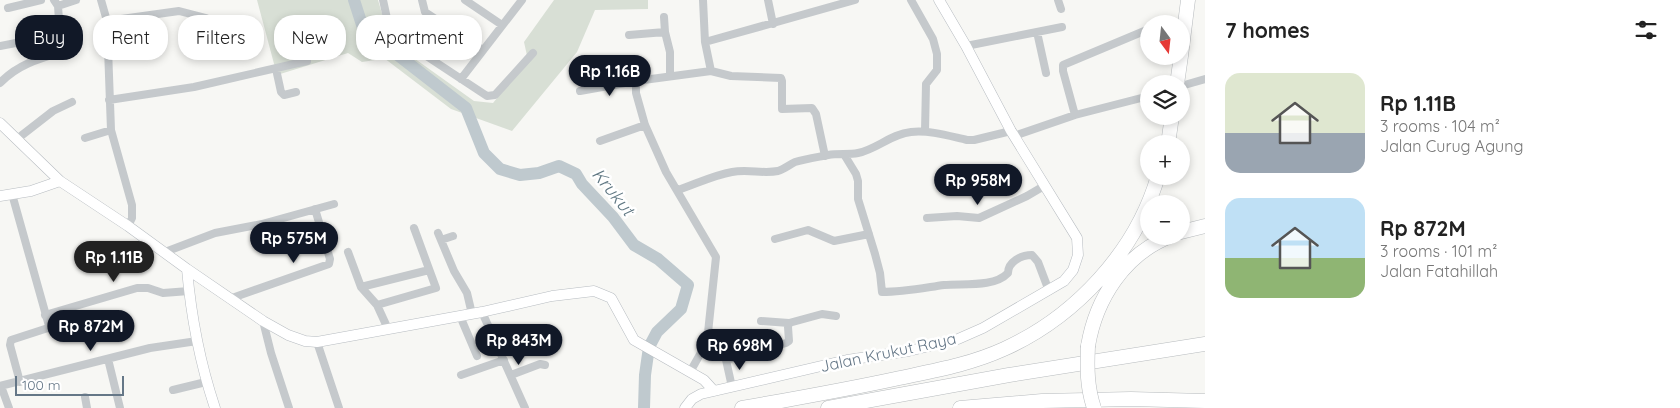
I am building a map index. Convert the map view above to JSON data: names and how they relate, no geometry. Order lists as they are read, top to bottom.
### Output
{
  "streets": {
    "street": ["Jalan Krukut Raya"]
  },
  "water": ["Krukut"],
  "scale_bar": "100 m",
  "north": "bottom",
  "page": {
    "heading": "7 homes",
    "map_buttons": ["+", "−"],
    "chip": [
      "Buy",
      "Rent",
      "Filters",
      "New",
      "Apartment"
    ],
    "price": [
      "Rp 1.16B",
      "Rp 958M",
      "Rp 575M",
      "Rp 1.11B",
      "Rp 872M",
      "Rp 843M",
      "Rp 698M"
    ],
    "list": [
      {
        "name": "Rp 1.11B",
        "note": "3 rooms · 104 m² · Jalan Curug Agung"
      },
      {
        "name": "Rp 872M",
        "note": "3 rooms · 101 m² · Jalan Fatahillah"
      }
    ],
    "scale": "100 m"
  }
}
